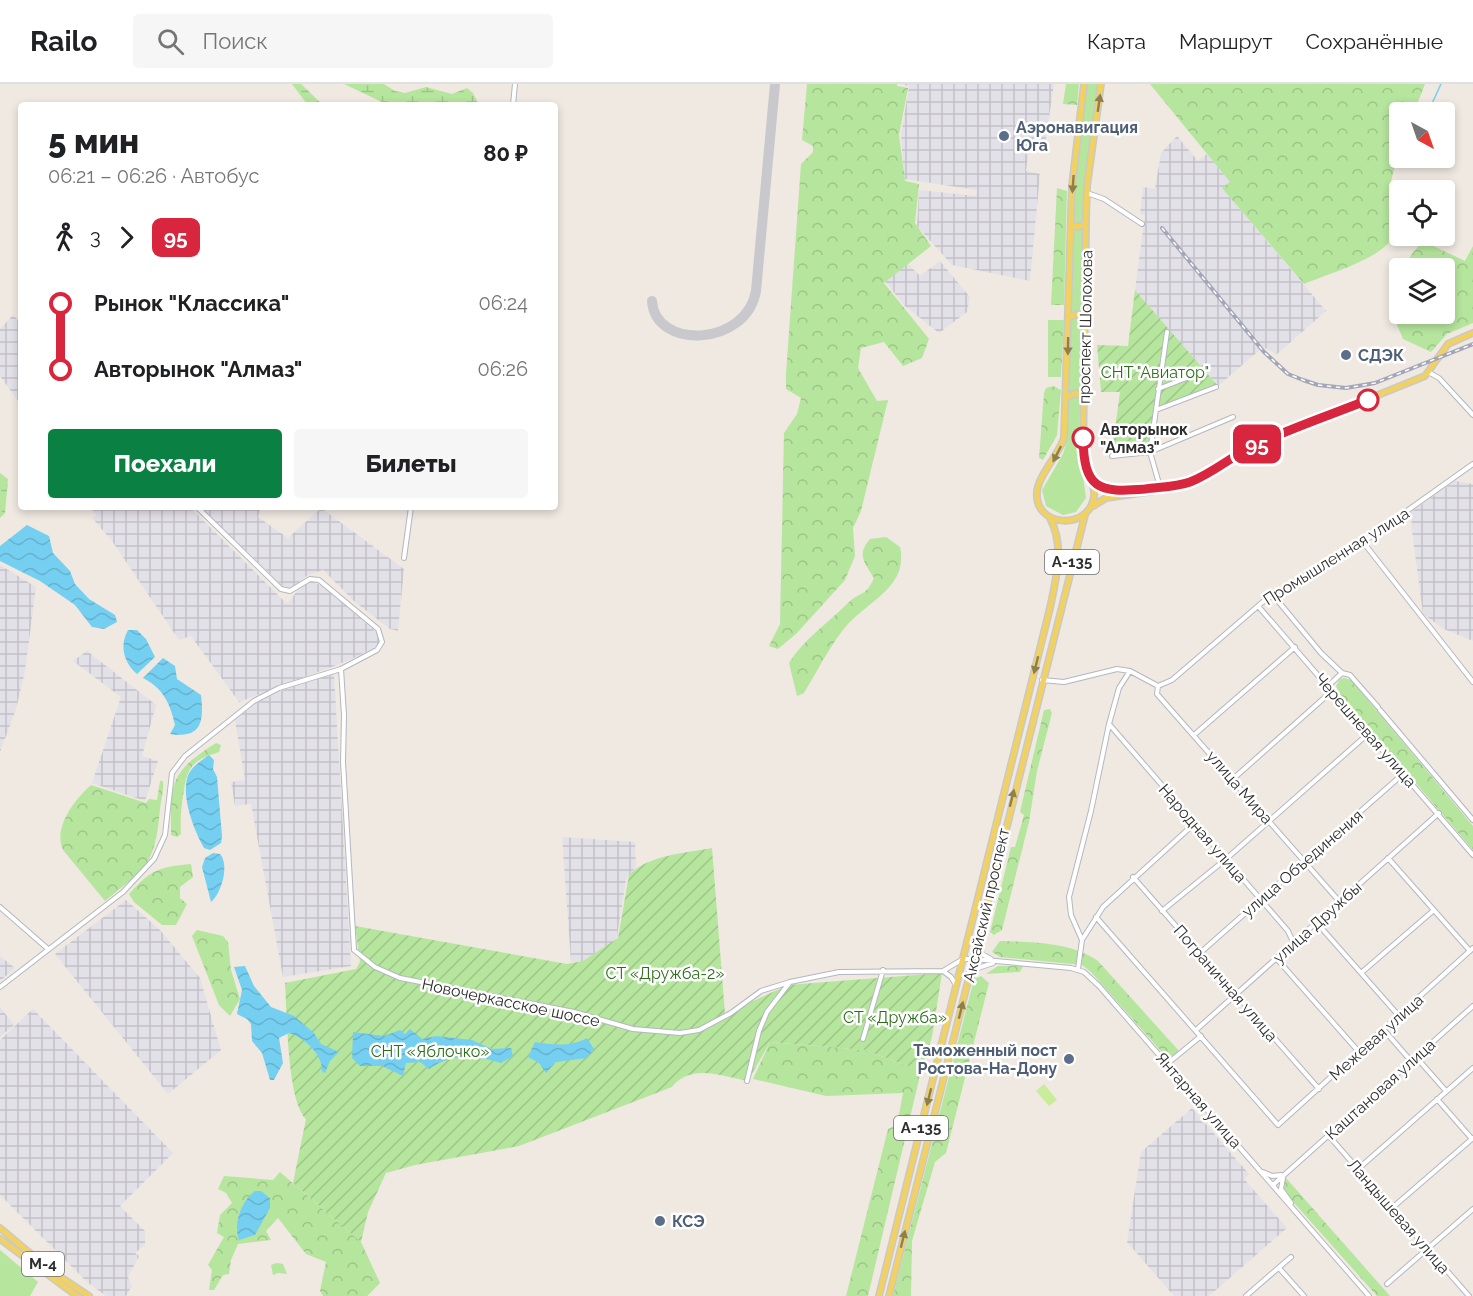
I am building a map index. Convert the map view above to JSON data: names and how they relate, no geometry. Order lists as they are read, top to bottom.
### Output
{
  "streets": {
    "main road": [
      "проспект Шолохова",
      "А-135",
      "Аксайский проспект",
      "М-4"
    ],
    "street": [
      "Промышленная улица",
      "Черешневая улица",
      "улица Мира",
      "Народная улица",
      "улица Объединения",
      "улица Дружбы",
      "Пограничная улица",
      "Новочеркасское шоссе",
      "Межевая улица",
      "Каштановая улица",
      "Янтарная улица",
      "Ландышевая улица"
    ]
  },
  "crossings": [
    ["проспект Шолохова", "Аксайский проспект"],
    ["Промышленная улица", "Черешневая улица"],
    ["Промышленная улица", "улица Мира"],
    ["Черешневая улица", "улица Объединения"],
    ["Черешневая улица", "улица Дружбы"],
    ["улица Мира", "улица Объединения"],
    ["улица Мира", "улица Дружбы"],
    ["Народная улица", "улица Объединения"],
    ["Народная улица", "улица Дружбы"],
    ["улица Объединения", "Пограничная улица"],
    ["улица Дружбы", "Пограничная улица"],
    ["Пограничная улица", "Межевая улица"],
    ["Каштановая улица", "Янтарная улица"],
    ["Каштановая улица", "Ландышевая улица"]
  ],
  "parks": [
    "СНТ \"Авиатор\"",
    "СТ «Дружба-2»",
    "СТ «Дружба»",
    "СНТ «Яблочко»"
  ],
  "places": [
    "Аэронавигация Юга",
    "СДЭК",
    "Авторынок \"Алмаз\"",
    "Таможенный пост Ростова-На-Дону",
    "КСЭ"
  ],
  "lines": ["bus line 95"],
  "north": "bottom right",
  "page": {
    "header": "Railo",
    "search": "Поиск",
    "nav": ["Карта", "Маршрут", "Сохранённые"],
    "on_map": "95",
    "heading": ["5 мин", "06:21 – 06:26 · Автобус", "80 ₽"],
    "legs": ["3", "95"],
    "list": [
      {
        "name": "Рынок \"Классика\"",
        "value": "06:24"
      },
      {
        "name": "Авторынок \"Алмаз\"",
        "value": "06:26"
      }
    ],
    "buttons": ["Поехали", "Билеты"]
  }
}
